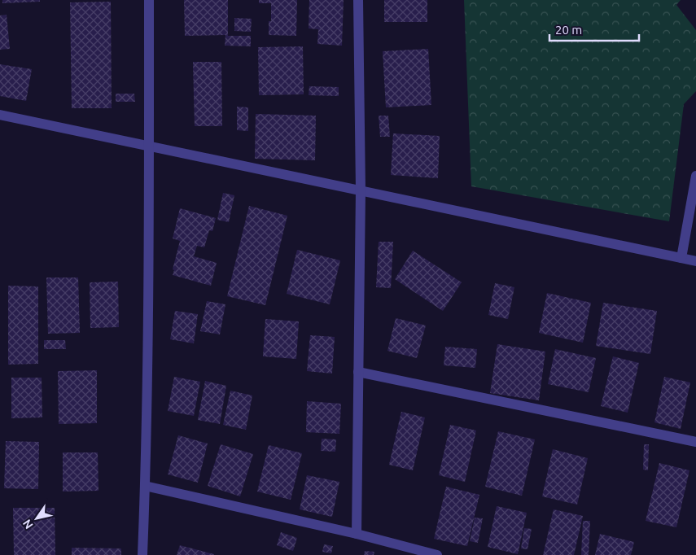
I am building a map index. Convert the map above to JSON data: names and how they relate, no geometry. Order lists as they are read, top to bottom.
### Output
{
  "scale_bar": "20 m",
  "north": "bottom left"
}
